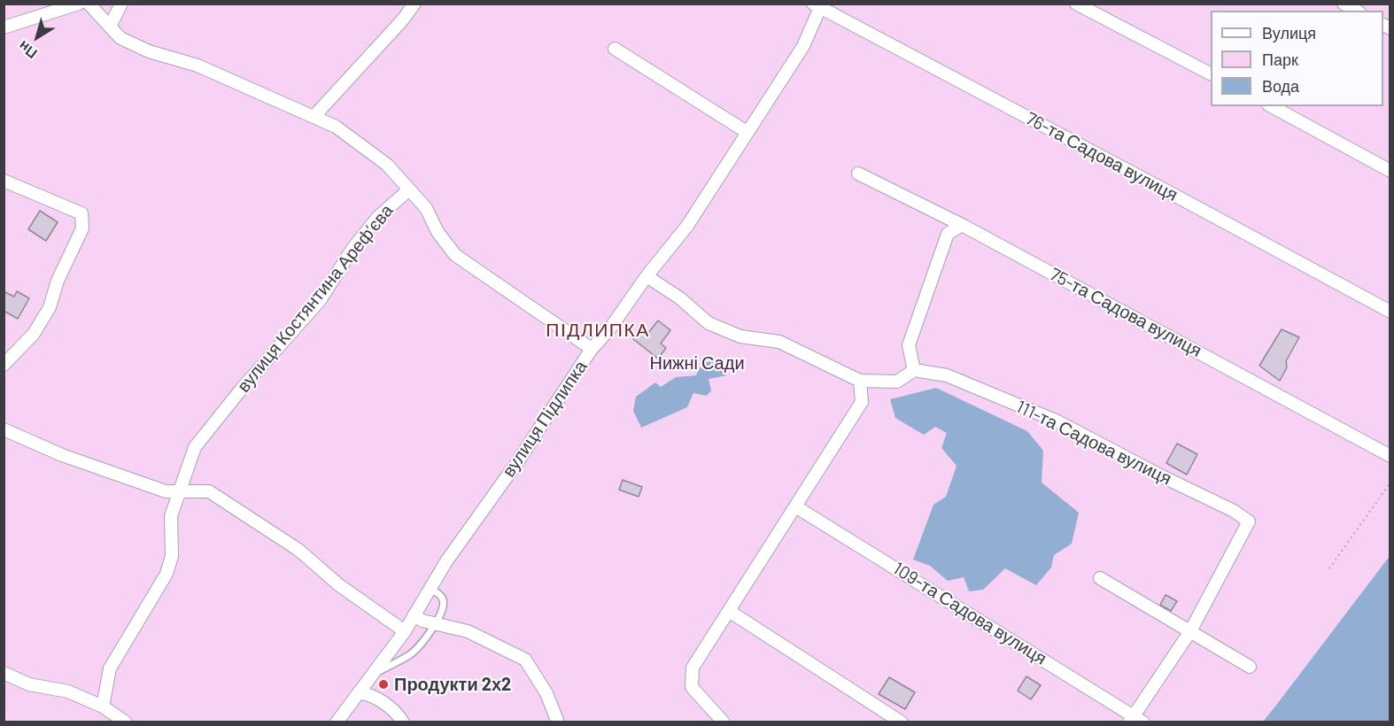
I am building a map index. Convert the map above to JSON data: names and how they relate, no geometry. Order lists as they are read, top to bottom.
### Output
{
  "streets": {
    "street": [
      "76-та Садова вулиця",
      "вулиця Костянтина Арефʼєва",
      "75-та Садова вулиця",
      "вулиця Підлипка",
      "111-та Садова вулиця",
      "109-та Садова вулиця"
    ]
  },
  "crossings": [
    ["76-та Садова вулиця", "вулиця Підлипка"],
    ["вулиця Костянтина Арефʼєва", "вулиця Підлипка"]
  ],
  "districts": ["ПІДЛИПКА"],
  "parks": ["Нижні Сади"],
  "places": ["Продукти 2х2"],
  "legend": ["Вулиця", "Парк", "Вода"],
  "north": "bottom left"
}
